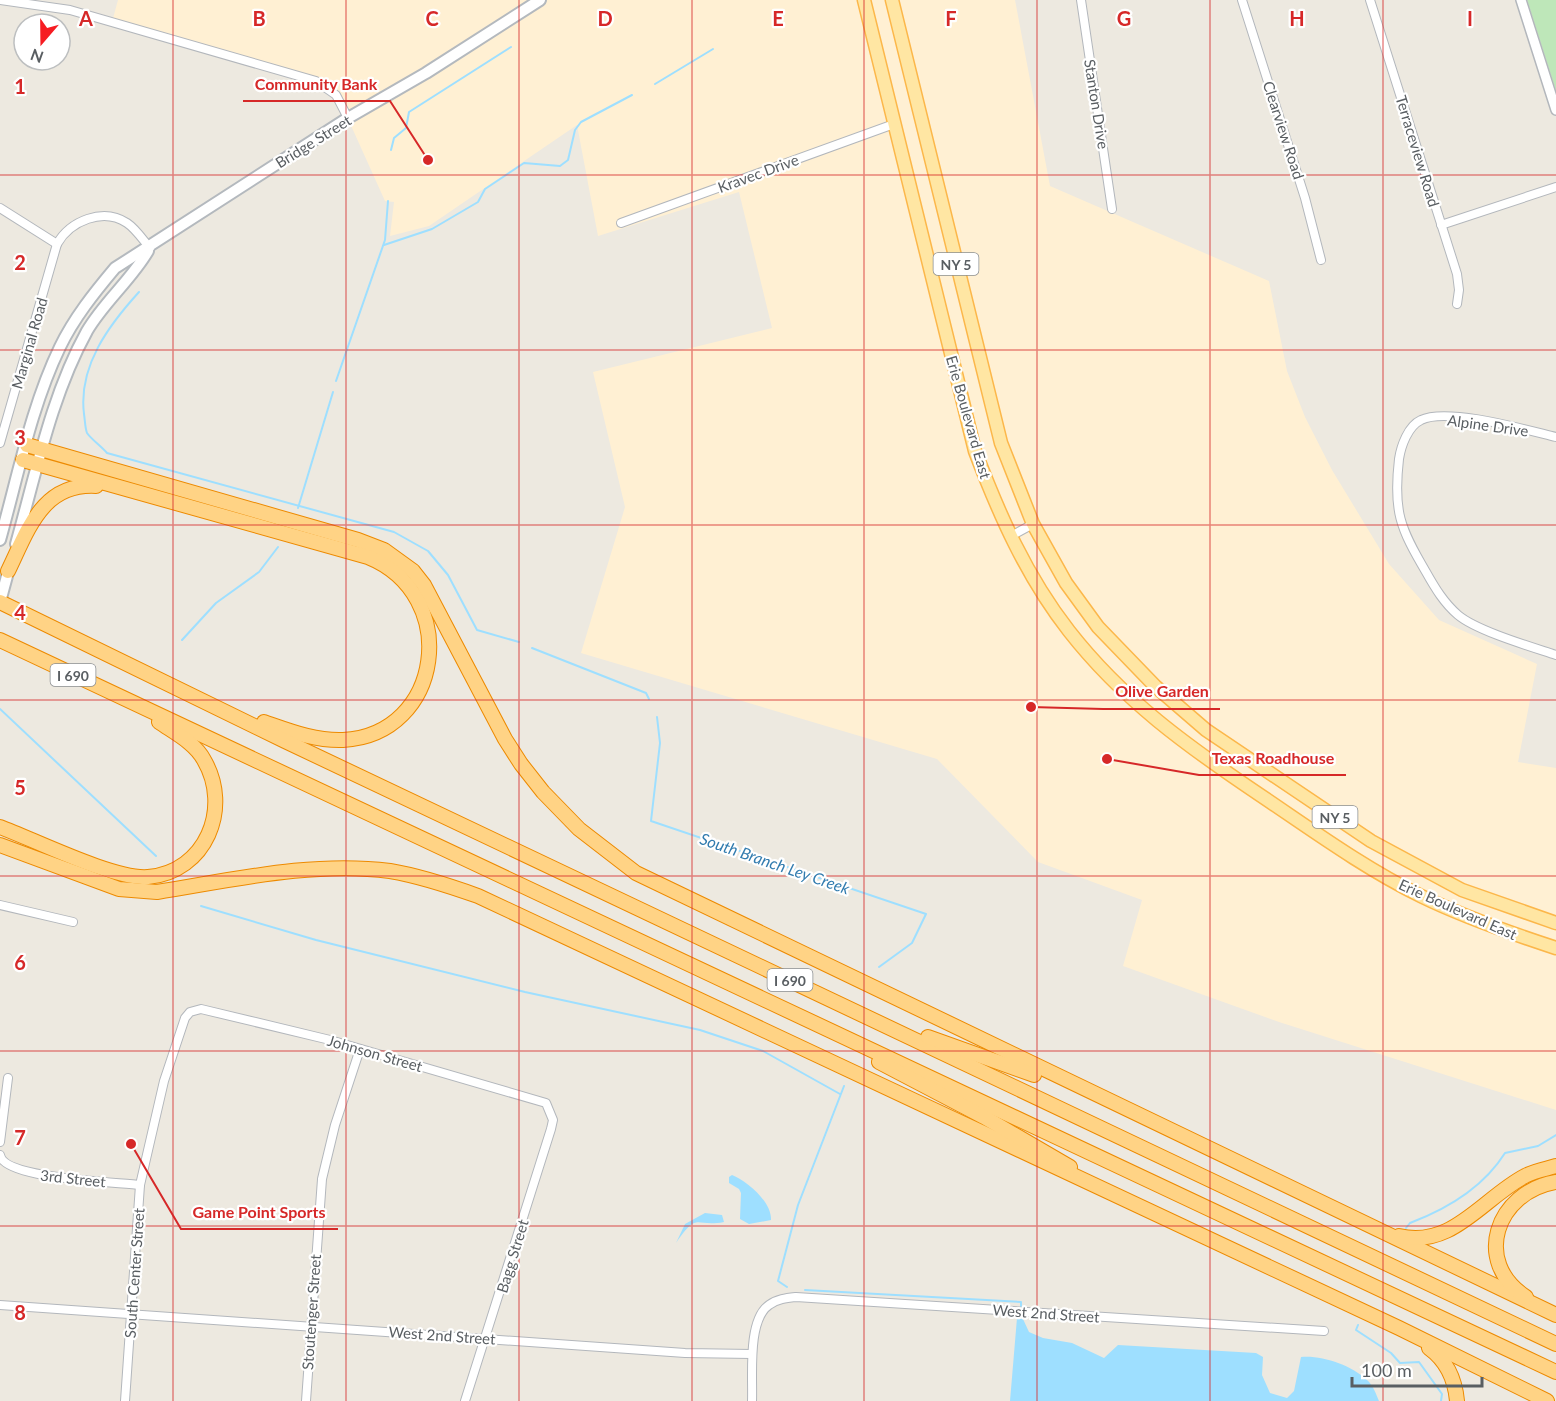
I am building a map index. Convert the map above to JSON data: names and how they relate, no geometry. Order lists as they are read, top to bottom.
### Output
{
  "streets": {
    "highway": ["I 690"],
    "main road": ["Bridge Street", "NY 5", "Erie Boulevard East"],
    "street": [
      "Stanton Drive",
      "Clearview Road",
      "Terraceview Road",
      "Kravec Drive",
      "Marginal Road",
      "Alpine Drive",
      "Johnson Street",
      "3rd Street",
      "Bagg Street",
      "South Center Street",
      "Stoutenger Street",
      "West 2nd Street"
    ]
  },
  "crossings": [
    ["Bridge Street", "I 690"],
    ["Kravec Drive", "Erie Boulevard East"],
    ["Johnson Street", "Bagg Street"],
    ["Johnson Street", "South Center Street"],
    ["Johnson Street", "Stoutenger Street"],
    ["3rd Street", "South Center Street"],
    ["Bagg Street", "West 2nd Street"],
    ["South Center Street", "West 2nd Street"],
    ["Stoutenger Street", "West 2nd Street"]
  ],
  "water": ["South Branch Ley Creek"],
  "places": [
    "Community Bank",
    "Olive Garden",
    "Texas Roadhouse",
    "Game Point Sports"
  ],
  "scale_bar": "100 m",
  "north": "bottom",
  "grid": {
    "columns": [
      "A",
      "B",
      "C",
      "D",
      "E",
      "F",
      "G",
      "H",
      "I"
    ],
    "rows": [
      "1",
      "2",
      "3",
      "4",
      "5",
      "6",
      "7",
      "8"
    ]
  }
}
